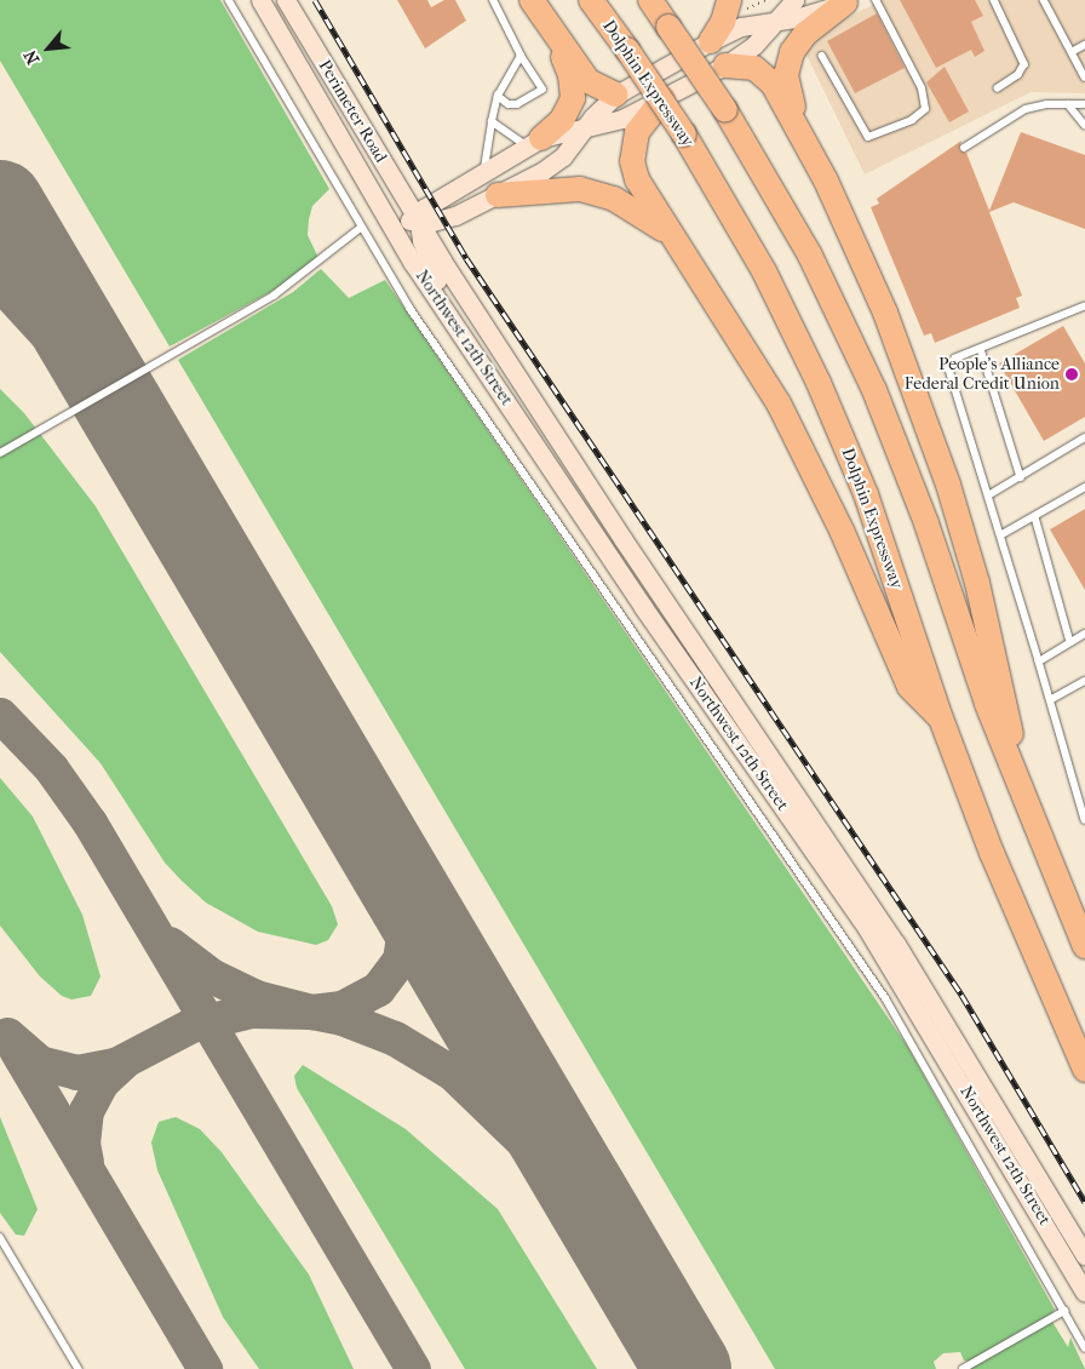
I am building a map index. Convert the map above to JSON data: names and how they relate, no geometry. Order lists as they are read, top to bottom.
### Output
{
  "streets": {
    "highway": ["Dolphin Expressway"],
    "main road": ["Perimeter Road", "Northwest 12th Street"]
  },
  "crossings": [
    ["Perimeter Road", "Northwest 12th Street"]
  ],
  "places": ["People’s Alliance Federal Credit Union"],
  "north": "bottom left"
}
